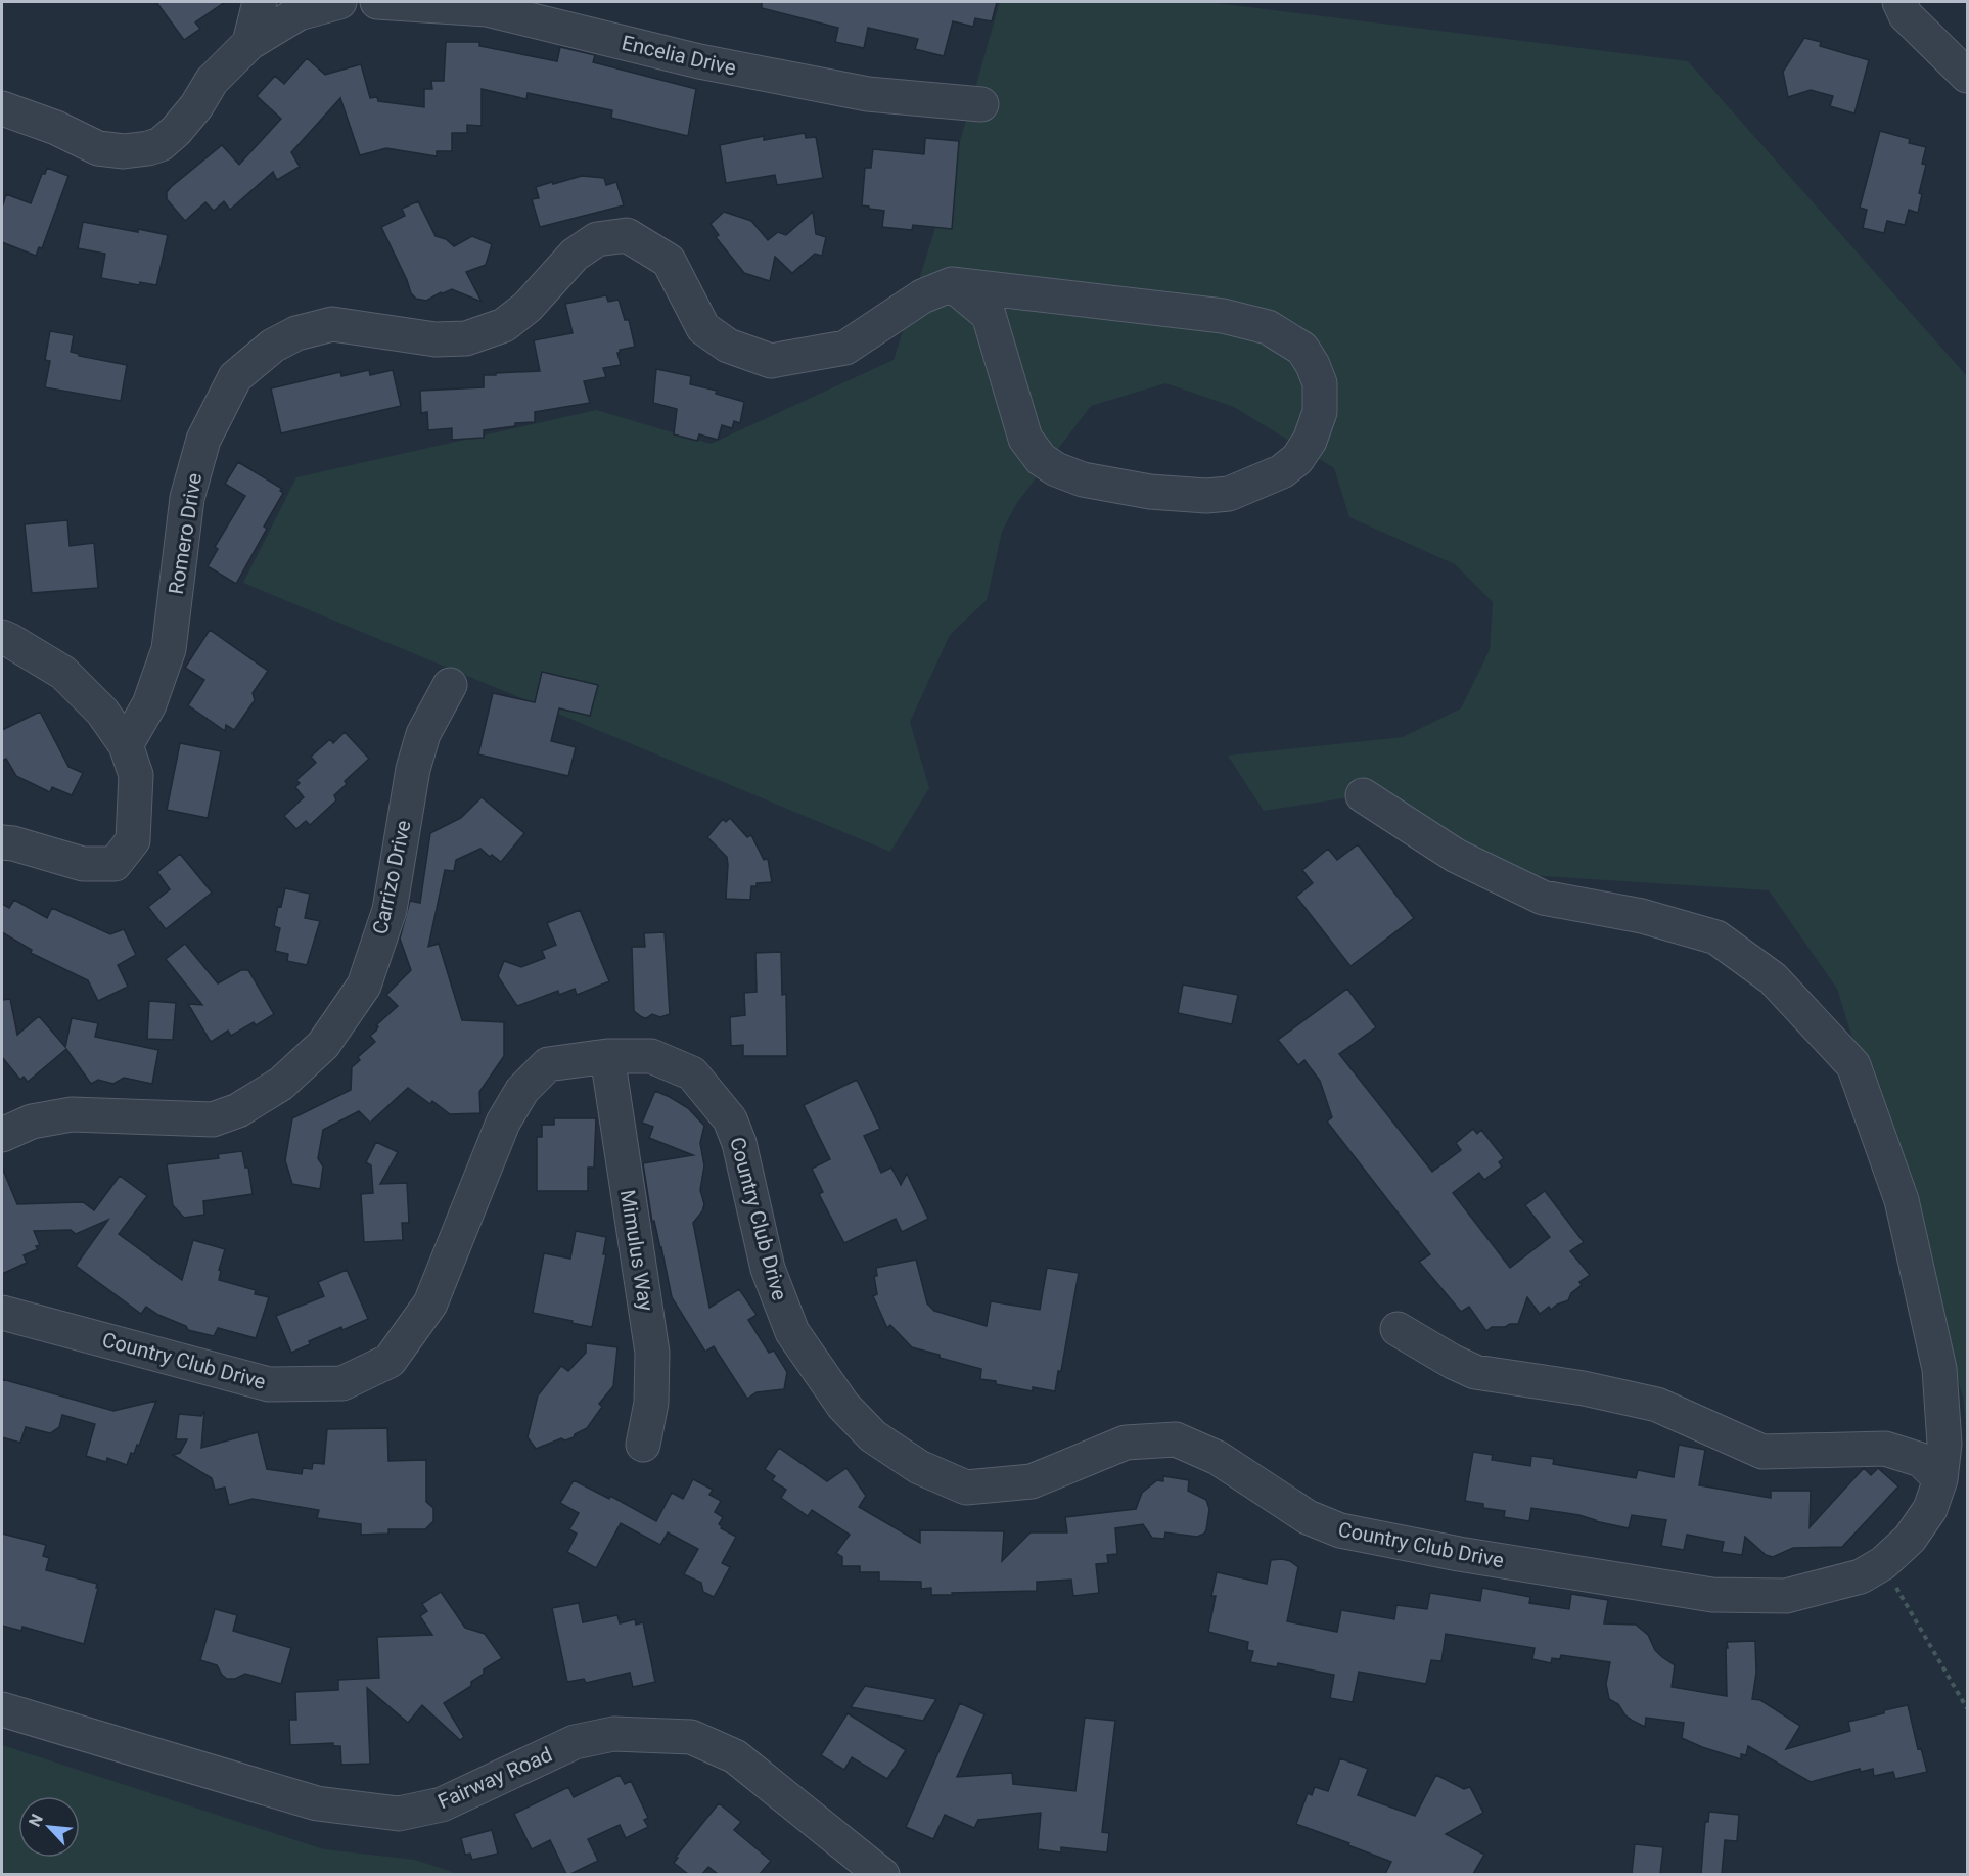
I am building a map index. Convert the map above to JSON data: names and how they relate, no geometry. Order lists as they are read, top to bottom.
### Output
{
  "streets": {
    "street": [
      "Encelia Drive",
      "Romero Drive",
      "Carrizo Drive",
      "Country Club Drive",
      "Mimulus Way",
      "Fairway Road"
    ]
  },
  "crossings": [
    ["Country Club Drive", "Mimulus Way"]
  ],
  "north": "top left"
}
